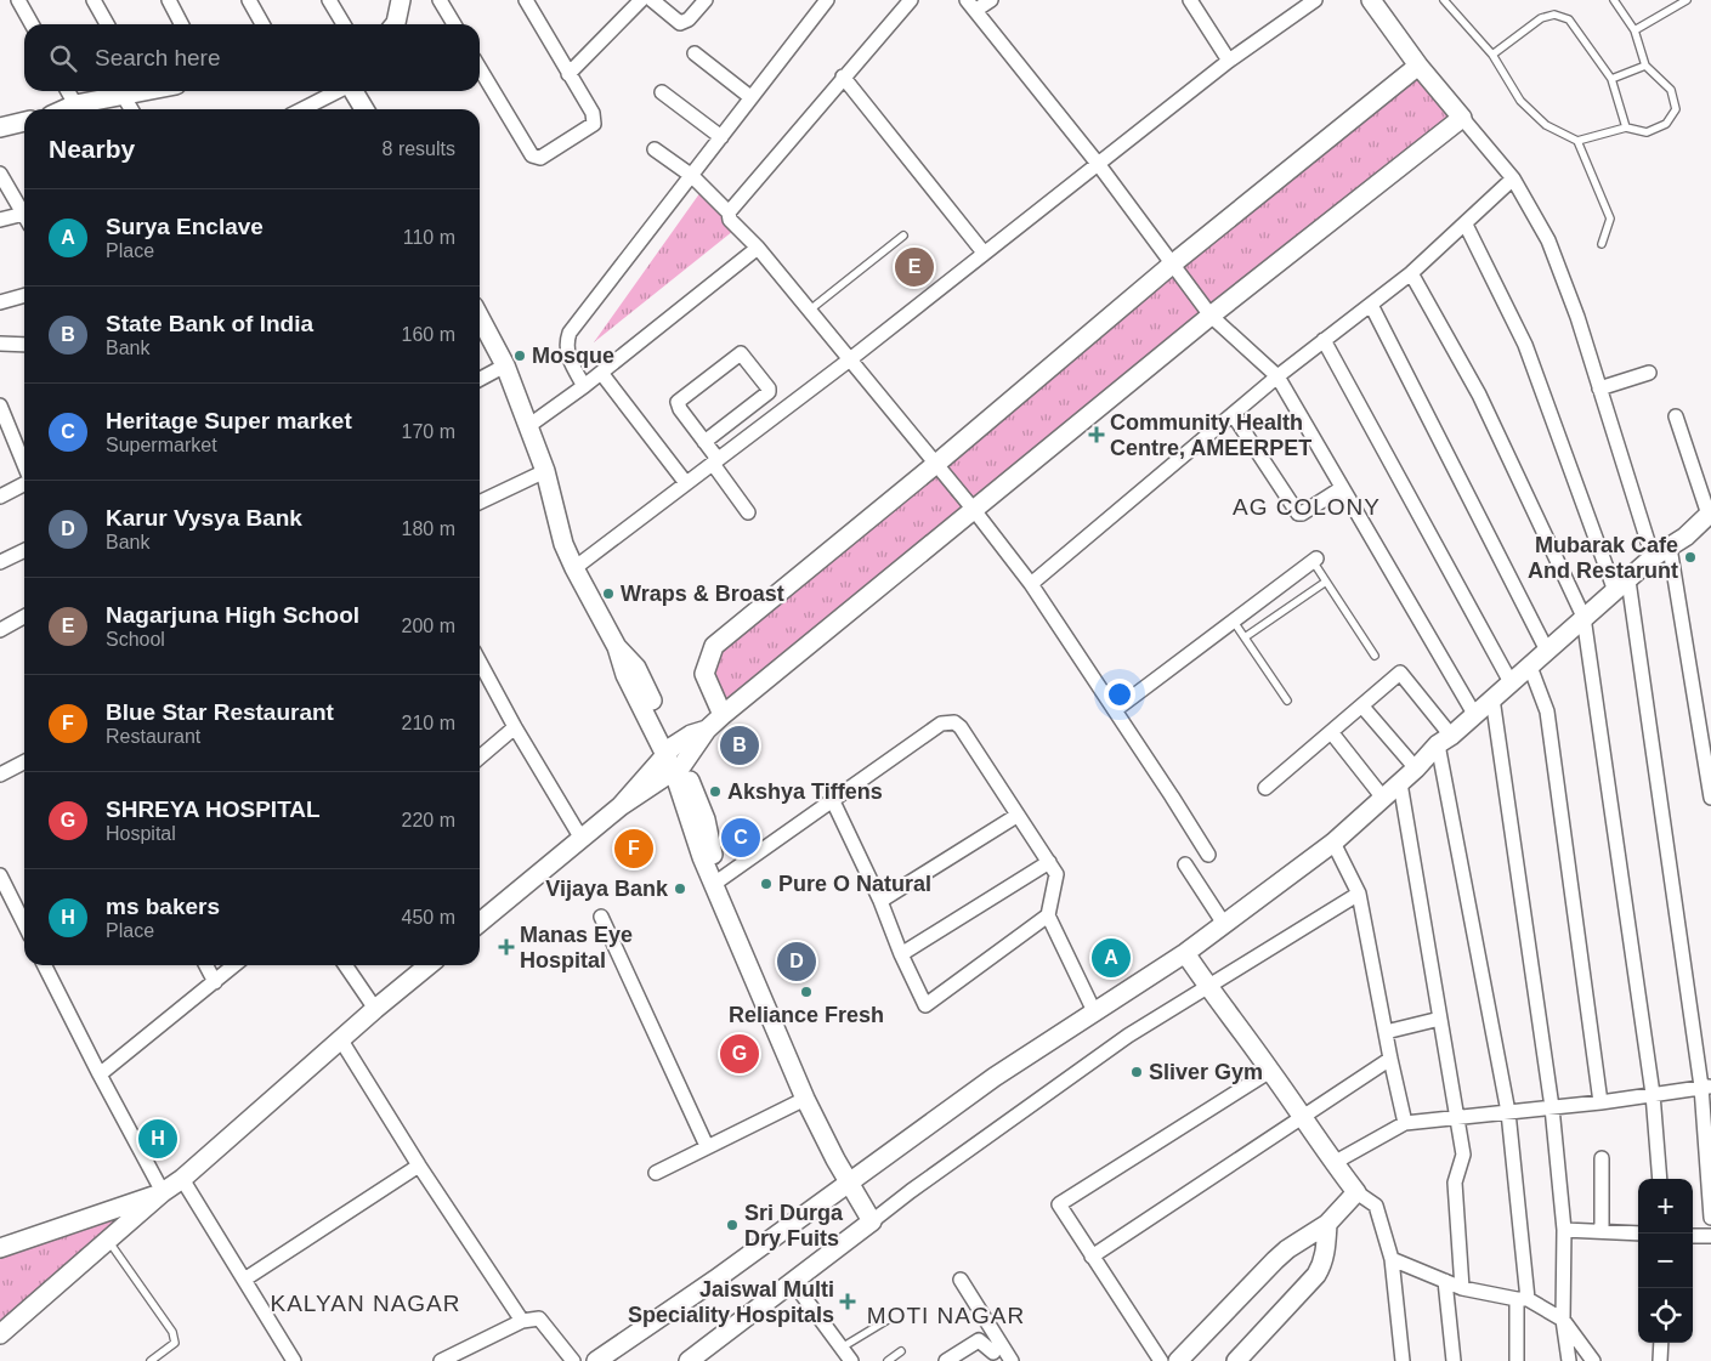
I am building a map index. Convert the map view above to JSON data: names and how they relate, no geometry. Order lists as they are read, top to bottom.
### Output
{
  "districts": ["AG COLONY", "KALYAN NAGAR", "MOTI NAGAR"],
  "places": {
    "other": [
      "Mosque",
      "Mubarak Cafe And Restarunt",
      "Wraps & Broast",
      "Akshya Tiffens",
      "Pure O Natural",
      "Vijaya Bank",
      "Reliance Fresh",
      "Sliver Gym",
      "Sri Durga Dry Fuits"
    ],
    "health": ["Community Health Centre, AMEERPET", "Manas Eye Hospital", "Jaiswal Multi Speciality Hospitals"]
  },
  "page": {
    "search": "Search here",
    "heading": ["Nearby", "8 results"],
    "list": [
      {
        "mark": "A",
        "name": "Surya Enclave",
        "note": "Place",
        "value": "110 m"
      },
      {
        "mark": "B",
        "name": "State Bank of India",
        "note": "Bank",
        "value": "160 m"
      },
      {
        "mark": "C",
        "name": "Heritage Super market",
        "note": "Supermarket",
        "value": "170 m"
      },
      {
        "mark": "D",
        "name": "Karur Vysya Bank",
        "note": "Bank",
        "value": "180 m"
      },
      {
        "mark": "E",
        "name": "Nagarjuna High School",
        "note": "School",
        "value": "200 m"
      },
      {
        "mark": "F",
        "name": "Blue Star Restaurant",
        "note": "Restaurant",
        "value": "210 m"
      },
      {
        "mark": "G",
        "name": "SHREYA HOSPITAL",
        "note": "Hospital",
        "value": "220 m"
      },
      {
        "mark": "H",
        "name": "ms bakers",
        "note": "Place",
        "value": "450 m"
      }
    ],
    "pins": [
      "E",
      "B",
      "C",
      "F",
      "A",
      "D",
      "G",
      "H"
    ],
    "map_buttons": ["+", "−"]
  }
}
